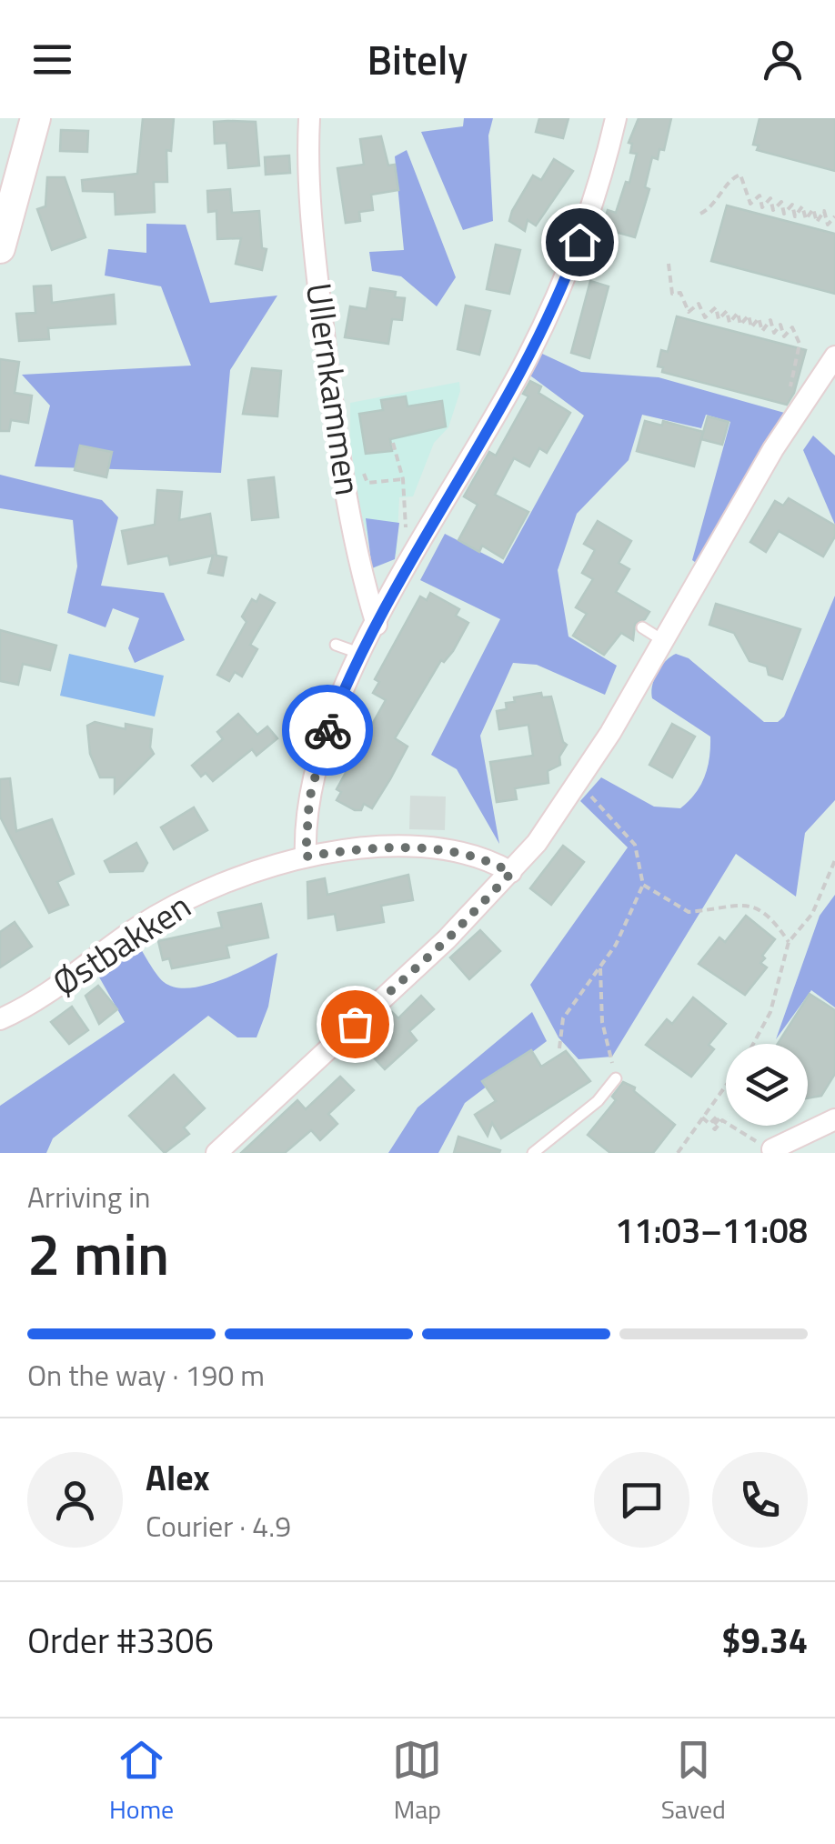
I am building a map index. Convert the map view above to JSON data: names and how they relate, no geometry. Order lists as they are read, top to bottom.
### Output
{
  "streets": {
    "street": ["Ullernkammen", "Østbakken"]
  },
  "page": {
    "header": "Bitely",
    "heading": ["2 min", "Arriving in", "11:03–11:08"],
    "panel": [
      "Alex",
      "Courier · 4.9",
      "Order #3306",
      "$9.34"
    ],
    "bar": "On the way · 190 m",
    "tabs": ["Home", "Map", "Saved"]
  }
}
